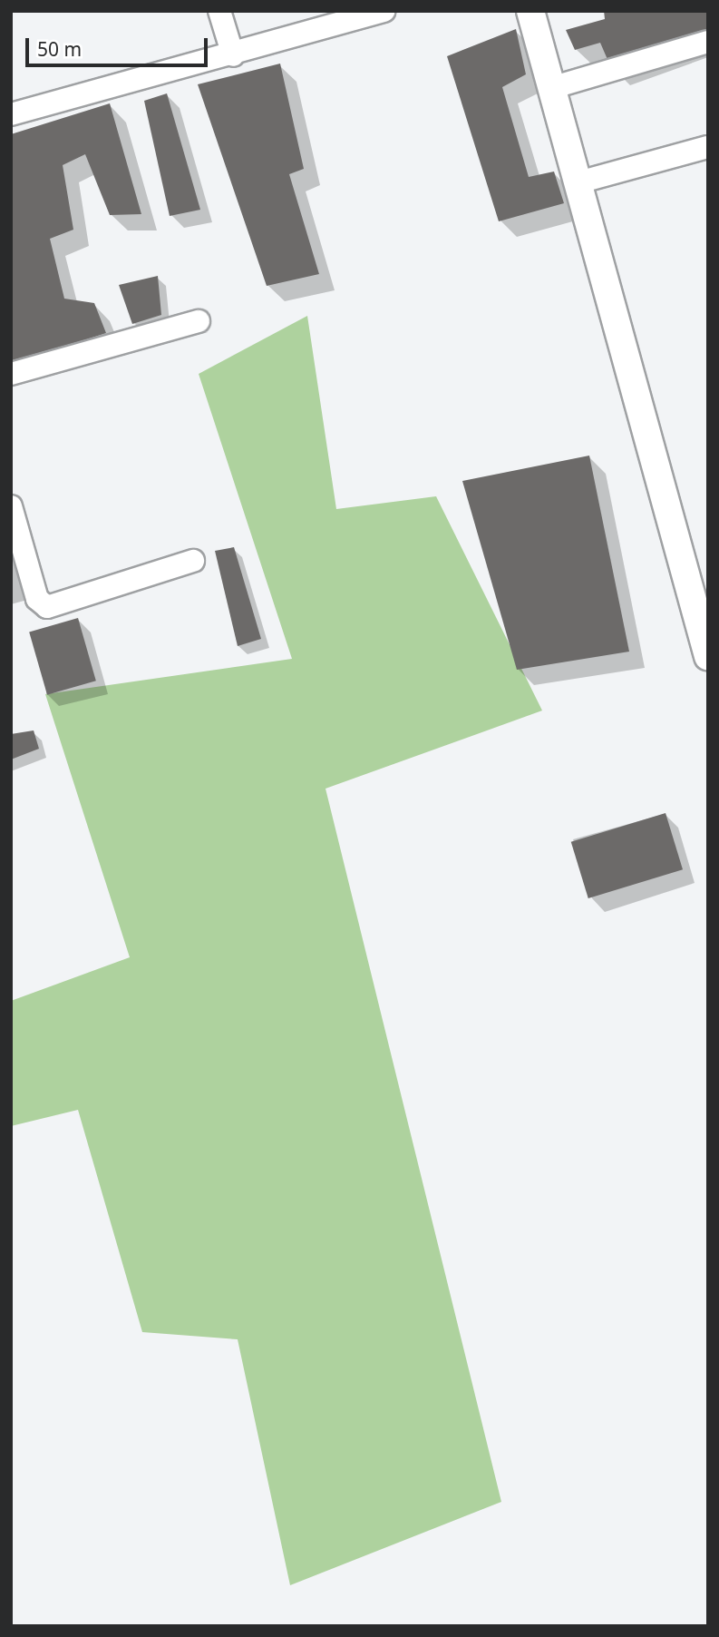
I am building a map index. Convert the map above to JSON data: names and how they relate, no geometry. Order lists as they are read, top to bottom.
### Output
{
  "scale_bar": "50 m"
}
